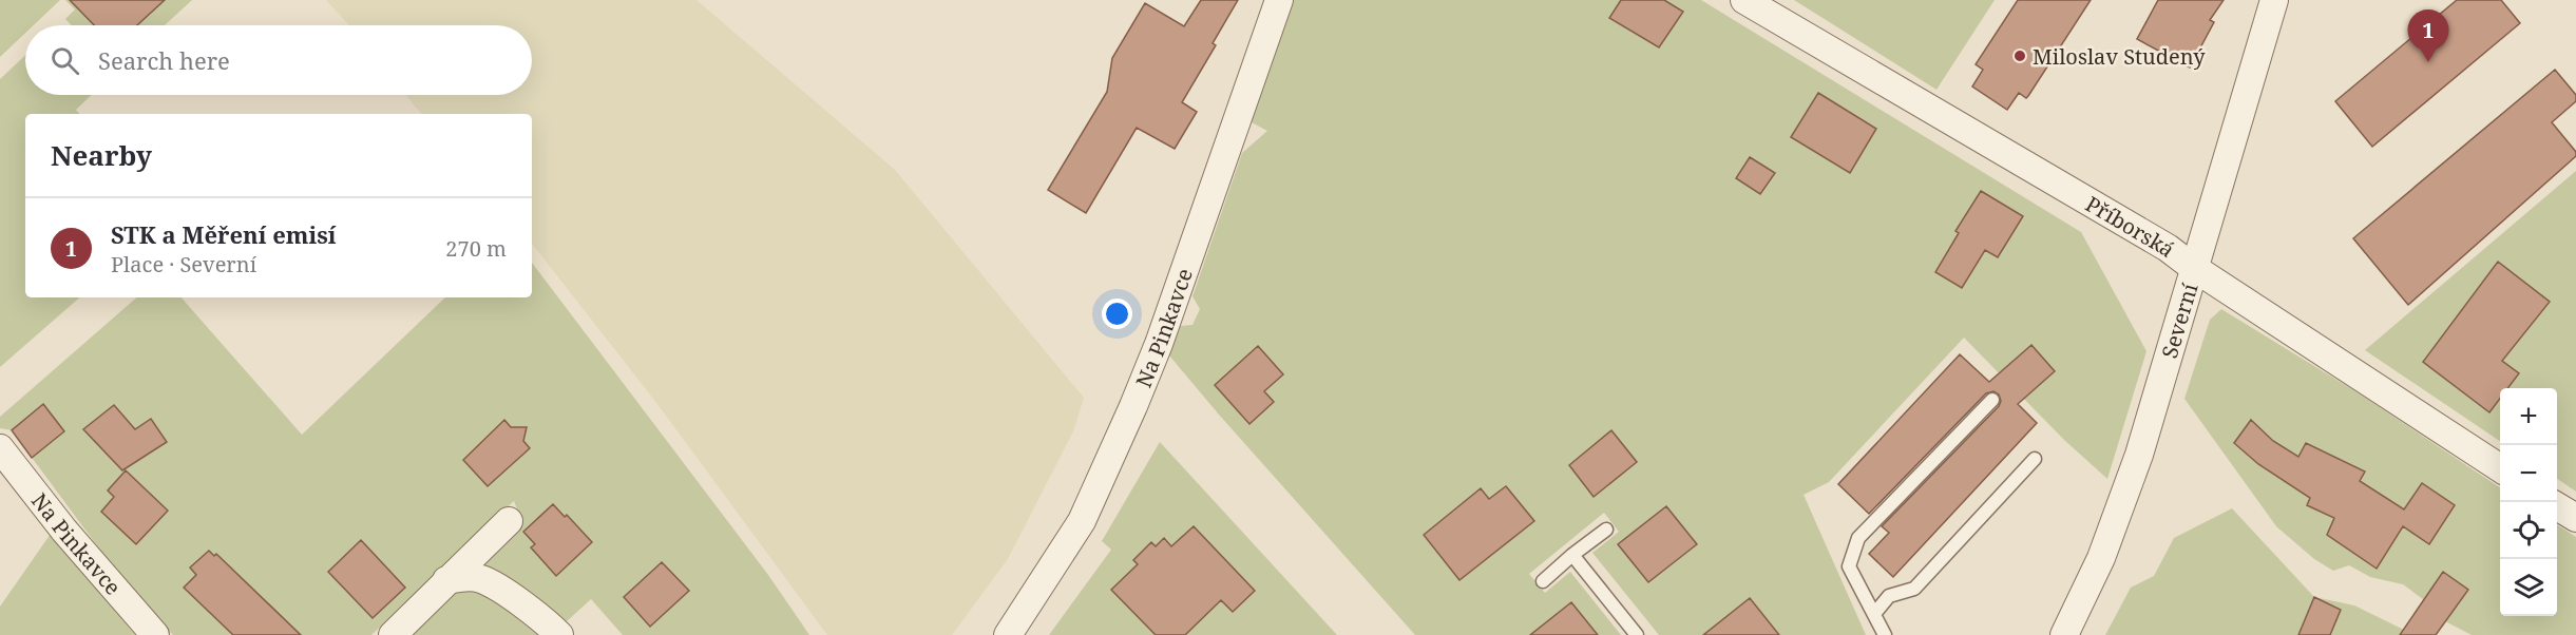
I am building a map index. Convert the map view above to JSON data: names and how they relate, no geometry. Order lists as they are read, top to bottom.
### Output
{
  "streets": {
    "street": ["Příborská", "Severní", "Na Pinkavce"]
  },
  "crossings": [
    ["Příborská", "Severní"]
  ],
  "places": ["Miloslav Studený"],
  "page": {
    "pins": "1",
    "search": "Search here",
    "heading": "Nearby",
    "list": [
      {
        "mark": "1",
        "name": "STK a Měření emisí",
        "note": "Place · Severní",
        "value": "270 m"
      }
    ],
    "map_buttons": ["+", "−"]
  }
}
